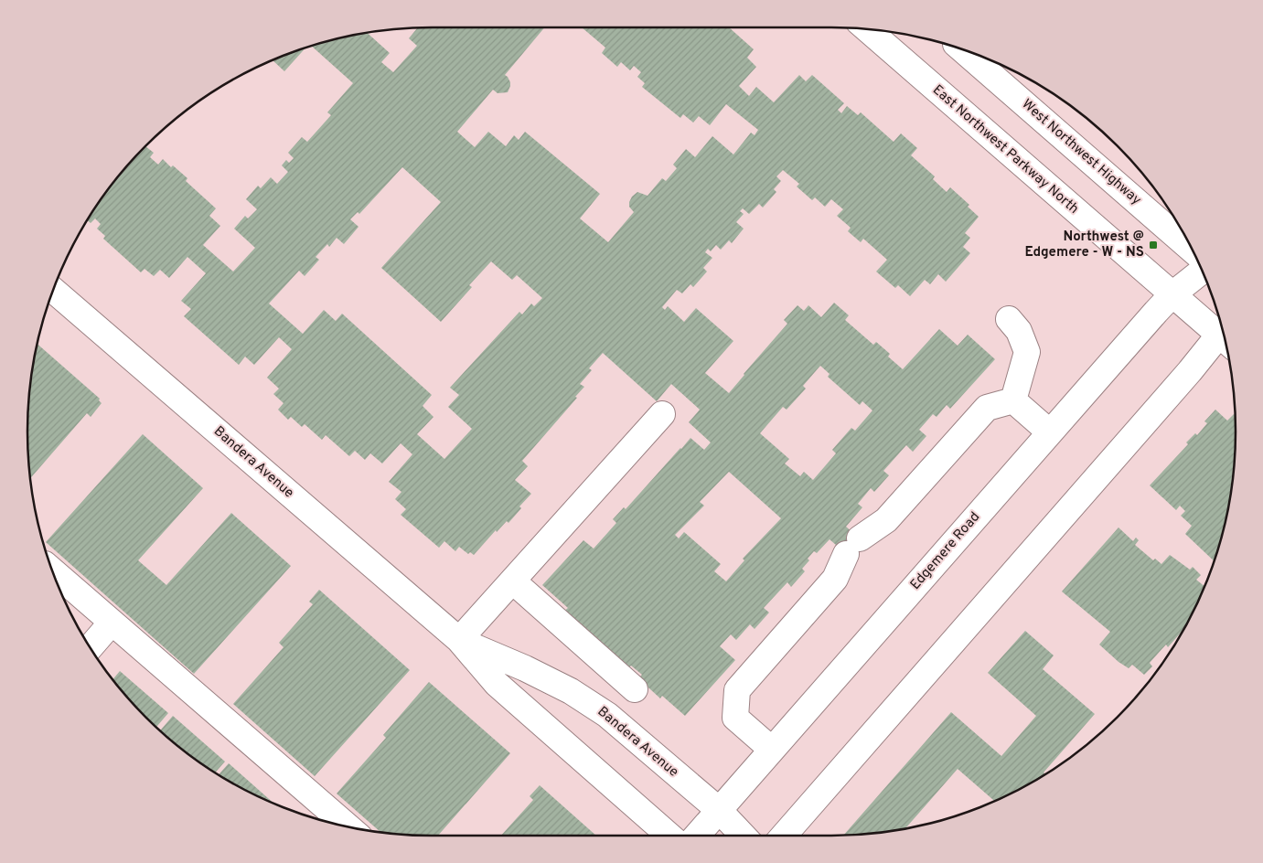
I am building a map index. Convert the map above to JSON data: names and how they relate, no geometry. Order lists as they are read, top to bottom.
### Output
{
  "streets": {
    "street": [
      "East Northwest Parkway North",
      "West Northwest Highway",
      "Bandera Avenue",
      "Edgemere Road"
    ]
  },
  "crossings": [
    ["East Northwest Parkway North", "Edgemere Road"],
    ["Bandera Avenue", "Edgemere Road"]
  ],
  "places": {
    "transit": ["Northwest @ Edgemere - W - NS"]
  }
}
